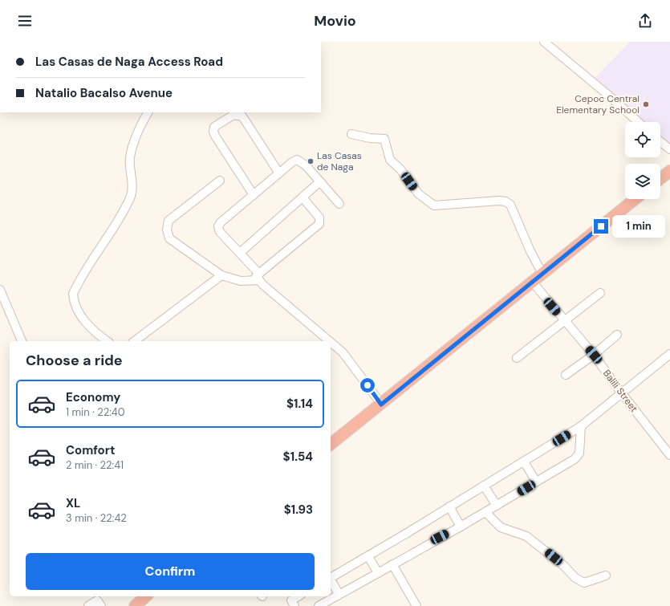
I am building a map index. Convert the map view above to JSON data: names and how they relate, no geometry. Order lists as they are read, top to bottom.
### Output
{
  "streets": {
    "street": ["Balili Street"]
  },
  "places": ["Cepoc Central Elementary School", "Las Casas de Naga"],
  "page": {
    "header": "Movio",
    "banner": ["Las Casas de Naga Access Road", "Natalio Bacalso Avenue"],
    "bubble": "1 min",
    "heading": "Choose a ride",
    "list": [
      {
        "name": "Economy",
        "note": "1 min · 22:40",
        "value": "$1.14"
      },
      {
        "name": "Comfort",
        "note": "2 min · 22:41",
        "value": "$1.54"
      },
      {
        "name": "XL",
        "note": "3 min · 22:42",
        "value": "$1.93"
      }
    ],
    "buttons": "Confirm"
  }
}
